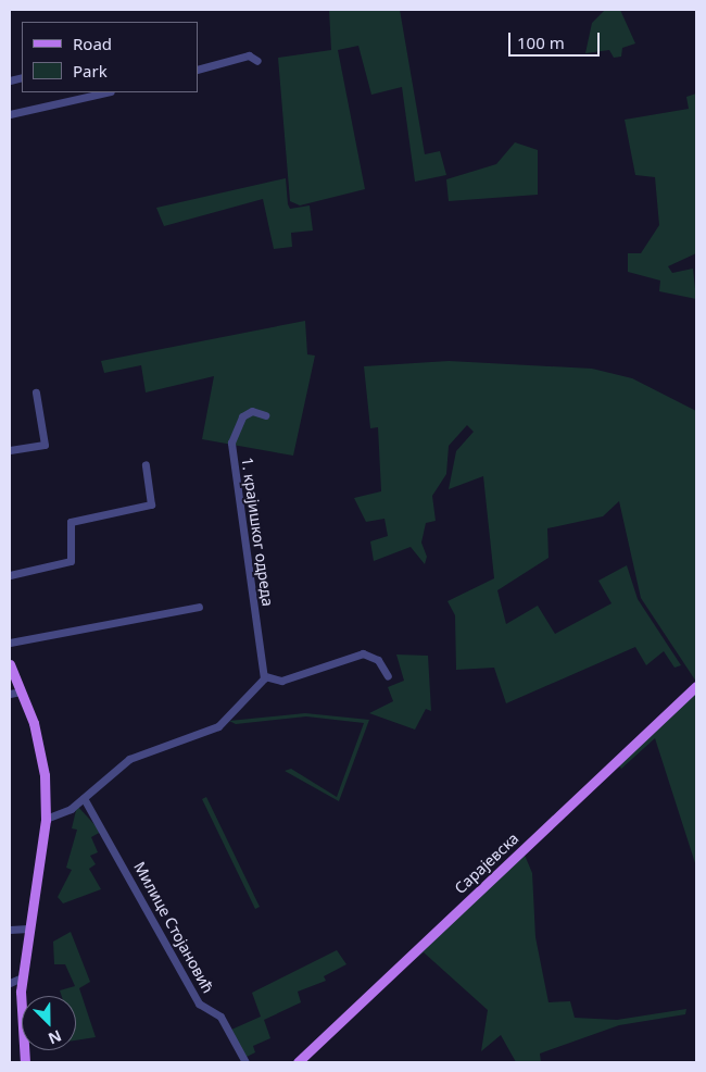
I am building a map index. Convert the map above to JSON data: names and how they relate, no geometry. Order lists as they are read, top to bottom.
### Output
{
  "streets": {
    "main road": ["Сарајевска"],
    "street": ["1. крајишког одреда", "Милице Стојановић"]
  },
  "legend": ["Road", "Park"],
  "scale_bar": "100 m",
  "north": "bottom right"
}
